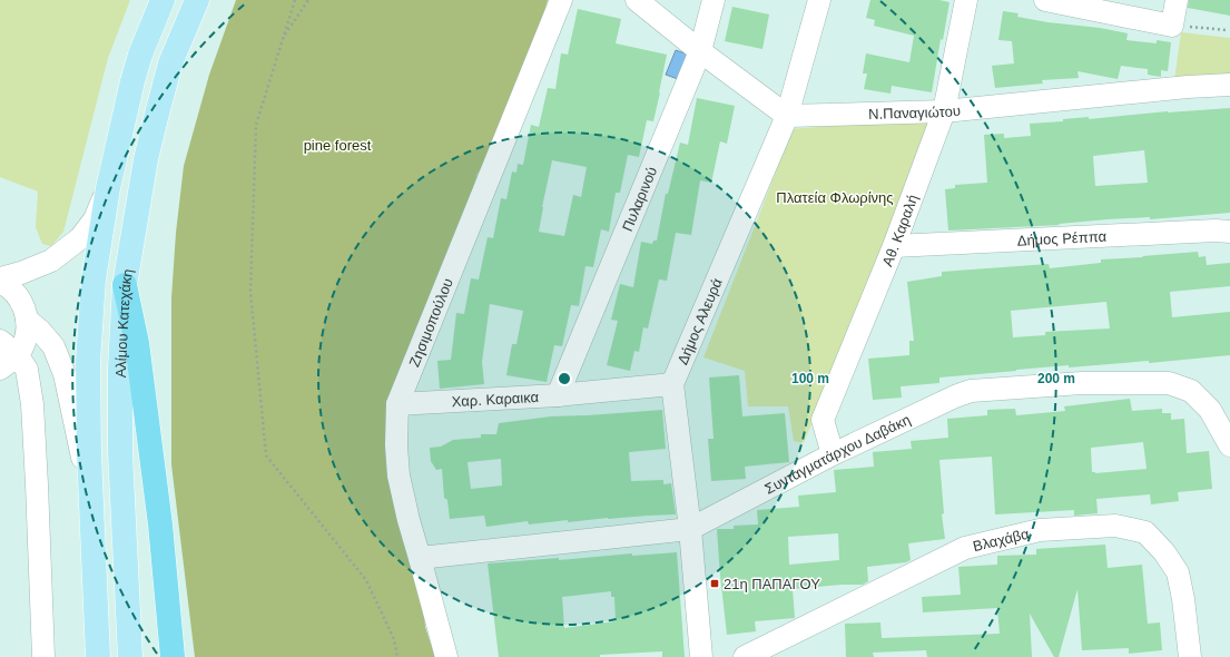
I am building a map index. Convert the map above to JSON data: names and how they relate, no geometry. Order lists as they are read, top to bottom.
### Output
{
  "streets": {
    "main road": ["Αλίμου Κατεχάκη"],
    "street": [
      "Ν.Παναγιώτου",
      "Πυλαρινού",
      "Αθ. Καραλή",
      "Δήμος Ρέππα",
      "Δήμος Αλευρά",
      "Ζησιμοπούλου",
      "Χαρ. Καραικα",
      "Συνταγματάρχου Δαβάκη",
      "Βλαχάβα"
    ]
  },
  "crossings": [
    ["Ν.Παναγιώτου", "Αθ. Καραλή"],
    ["Ν.Παναγιώτου", "Δήμος Αλευρά"],
    ["Πυλαρινού", "Χαρ. Καραικα"],
    ["Αθ. Καραλή", "Δήμος Ρέππα"],
    ["Αθ. Καραλή", "Συνταγματάρχου Δαβάκη"],
    ["Δήμος Αλευρά", "Χαρ. Καραικα"],
    ["Δήμος Αλευρά", "Συνταγματάρχου Δαβάκη"],
    ["Ζησιμοπούλου", "Χαρ. Καραικα"],
    ["Ζησιμοπούλου", "Συνταγματάρχου Δαβάκη"]
  ],
  "parks": ["pine forest", "Πλατεία Φλωρίνης"],
  "places": {
    "transit": ["21η ΠΑΠΑΓΟΥ"]
  },
  "rings": ["100 m", "200 m"]
}
